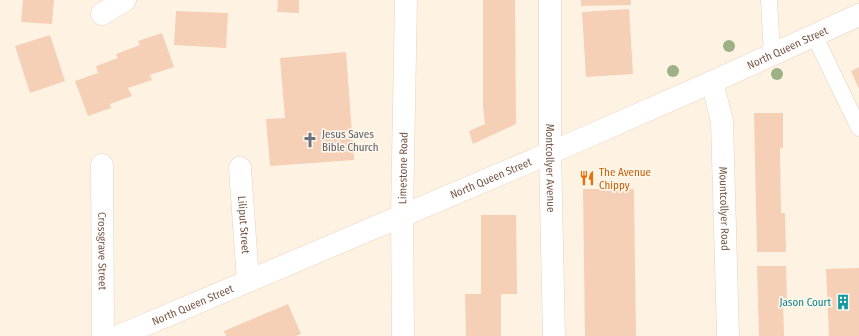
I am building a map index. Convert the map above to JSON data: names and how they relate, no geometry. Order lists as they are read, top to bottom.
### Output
{
  "streets": {
    "main road": [
      "North Queen Street",
      "Limestone Road",
      "Montcollyer Avenue",
      "Mountcollyer Road",
      "Liliput Street",
      "Crossgrave Street"
    ]
  },
  "crossings": [
    ["North Queen Street", "Limestone Road"],
    ["North Queen Street", "Montcollyer Avenue"],
    ["North Queen Street", "Mountcollyer Road"],
    ["North Queen Street", "Liliput Street"]
  ],
  "places": {
    "church": ["Jesus Saves Bible Church"],
    "restaurant": ["The Avenue Chippy"],
    "building": ["Jason Court"]
  }
}
